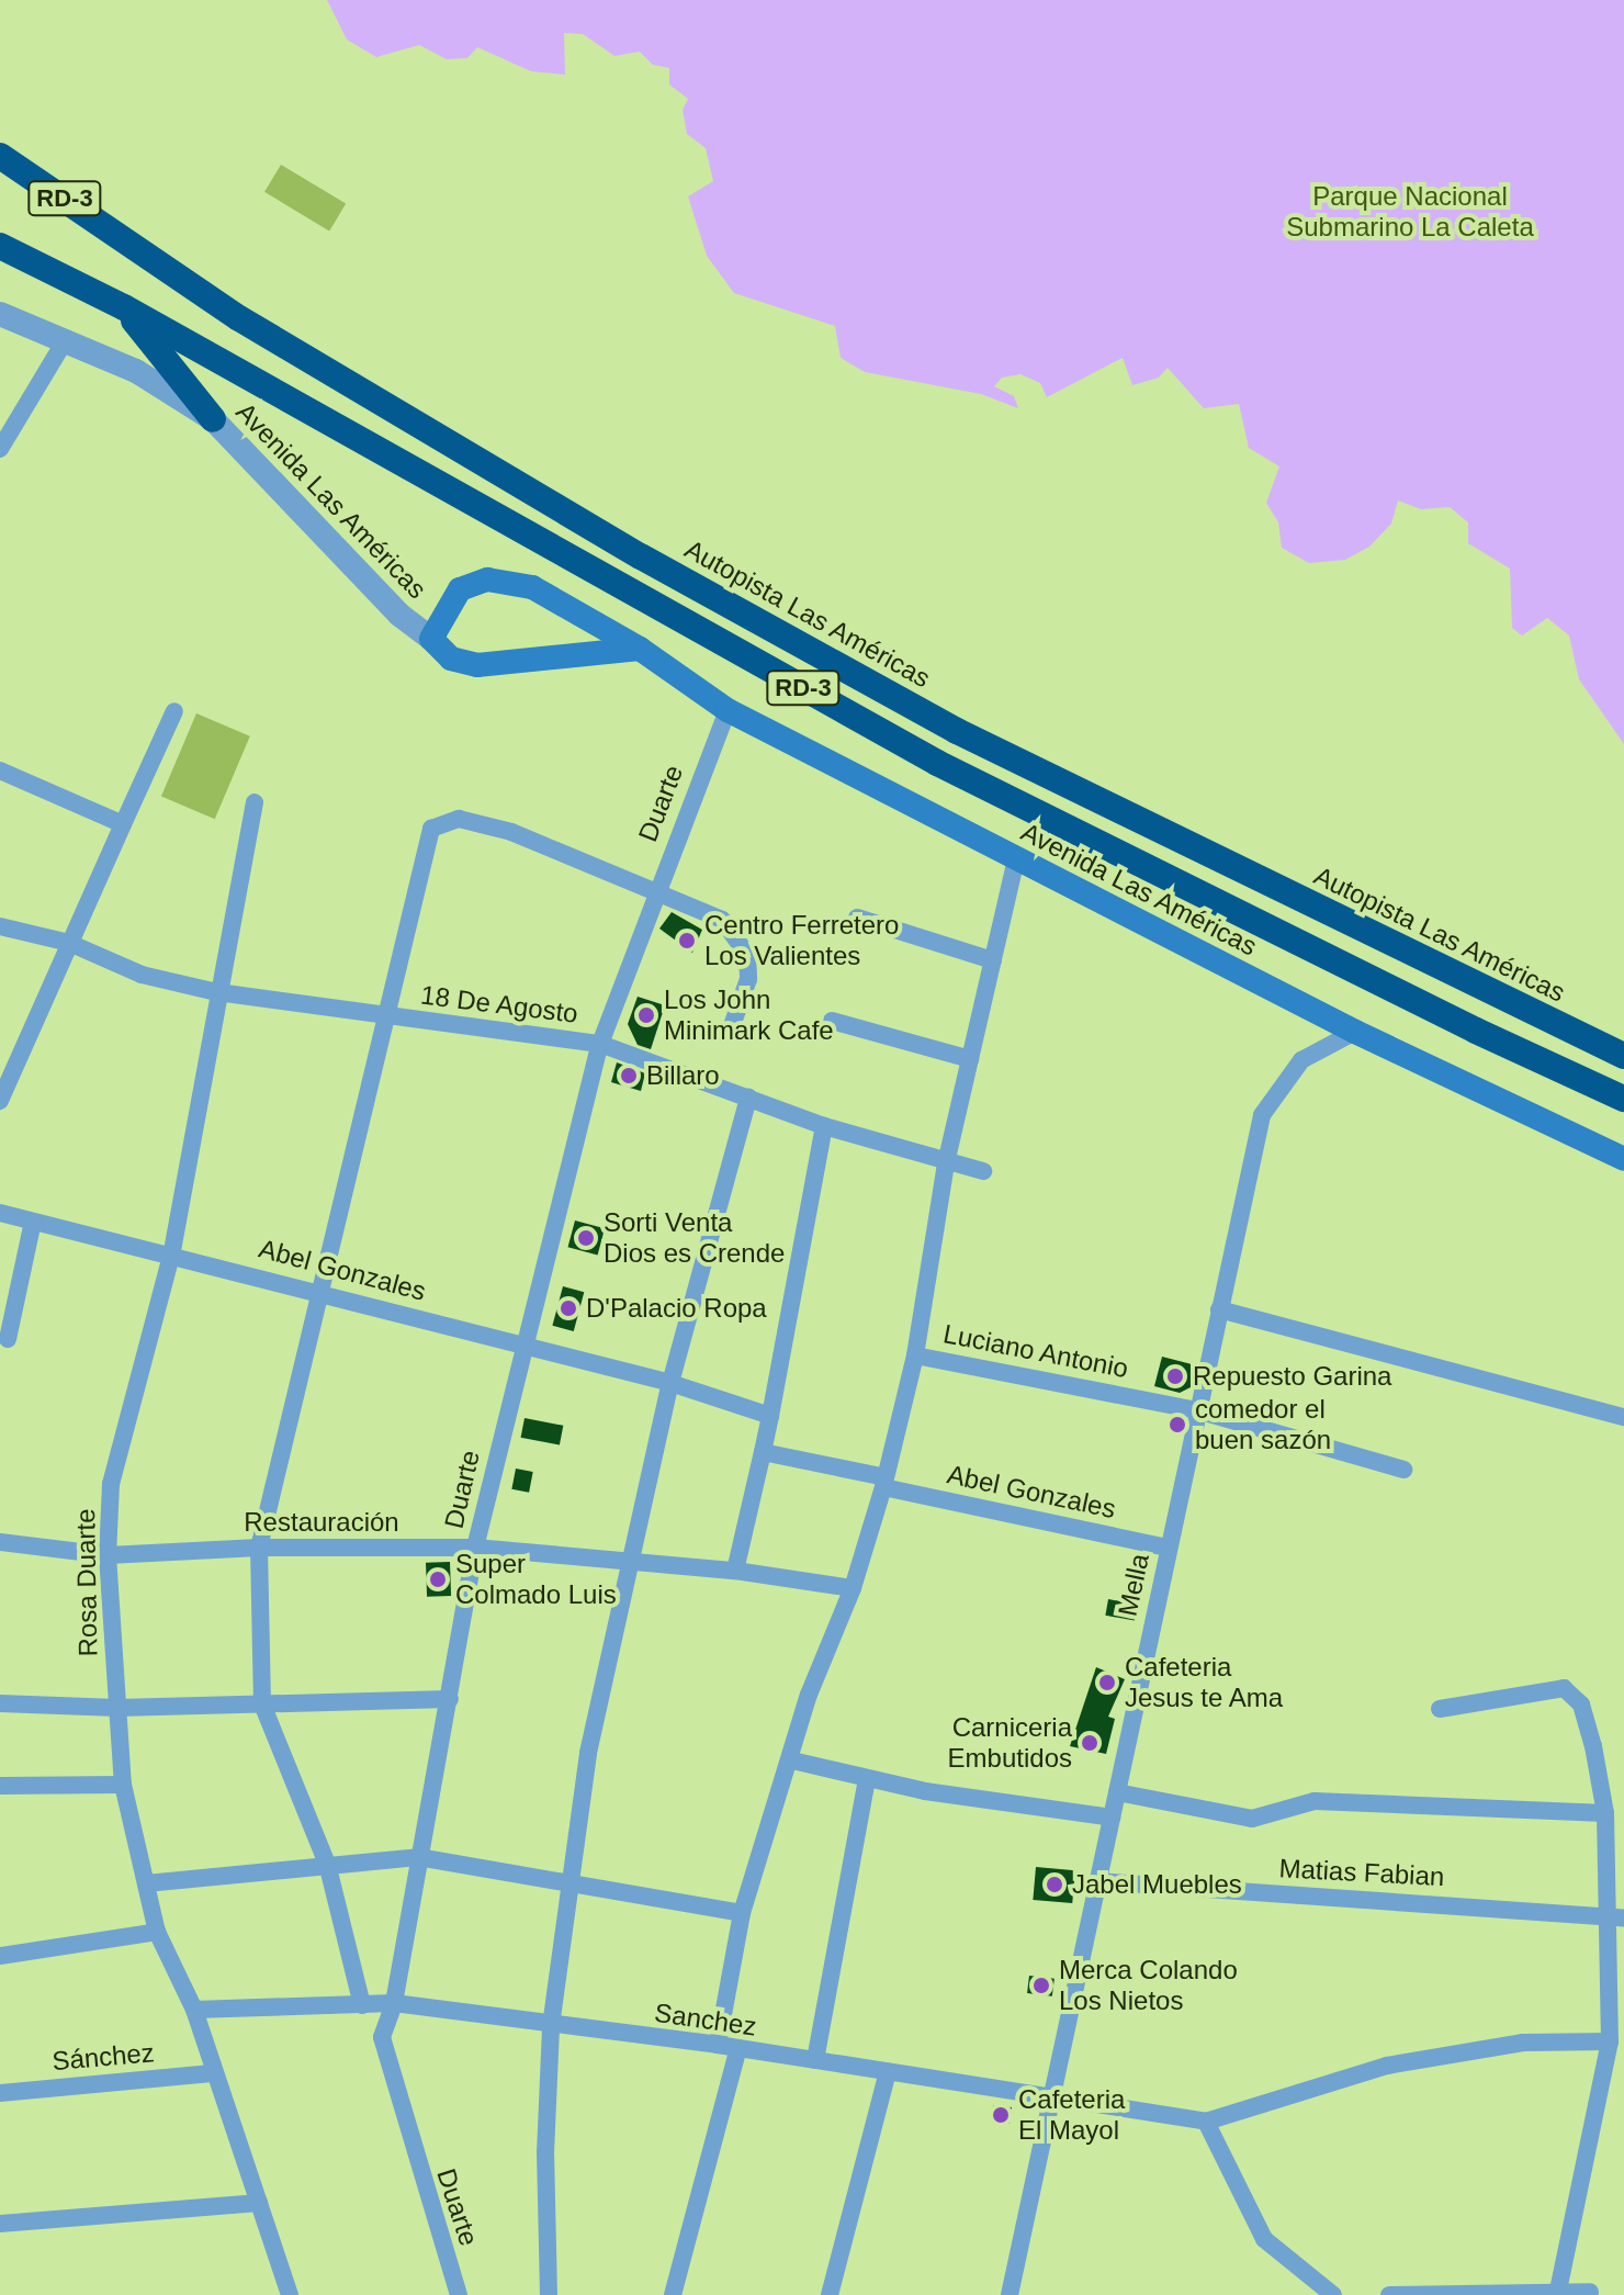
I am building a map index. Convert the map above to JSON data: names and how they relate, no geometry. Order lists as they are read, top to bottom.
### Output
{
  "streets": {
    "highway": ["RD-3", "Autopista Las Américas"],
    "main road": ["Avenida Las Américas"],
    "street": [
      "Duarte",
      "18 De Agosto",
      "Abel Gonzales",
      "Luciano Antonio",
      "Restauración",
      "Rosa Duarte",
      "Mella",
      "Matias Fabian",
      "Sanchez",
      "Sánchez"
    ]
  },
  "crossings": [
    ["Avenida Las Américas", "Duarte"],
    ["Avenida Las Américas", "Mella"],
    ["Duarte", "18 De Agosto"],
    ["Duarte", "Abel Gonzales"],
    ["Duarte", "Restauración"],
    ["Duarte", "Sanchez"],
    ["18 De Agosto", "Rosa Duarte"],
    ["Abel Gonzales", "Rosa Duarte"],
    ["Abel Gonzales", "Mella"],
    ["Luciano Antonio", "Mella"],
    ["Restauración", "Rosa Duarte"],
    ["Rosa Duarte", "Sanchez"],
    ["Rosa Duarte", "Sánchez"],
    ["Mella", "Matias Fabian"],
    ["Mella", "Sanchez"]
  ],
  "parks": ["Parque Nacional Submarino La Caleta"],
  "places": [
    "Centro Ferretero Los Valientes",
    "Los John Minimark Cafe",
    "Billaro",
    "Sorti Venta Dios es Crende",
    "D'Palacio Ropa",
    "Repuesto Garina",
    "comedor el buen sazón",
    "Super Colmado Luis",
    "Cafeteria Jesus te Ama",
    "Carniceria Embutidos",
    "Jabel Muebles",
    "Merca Colando Los Nietos",
    "Cafeteria El Mayol"
  ]
}
